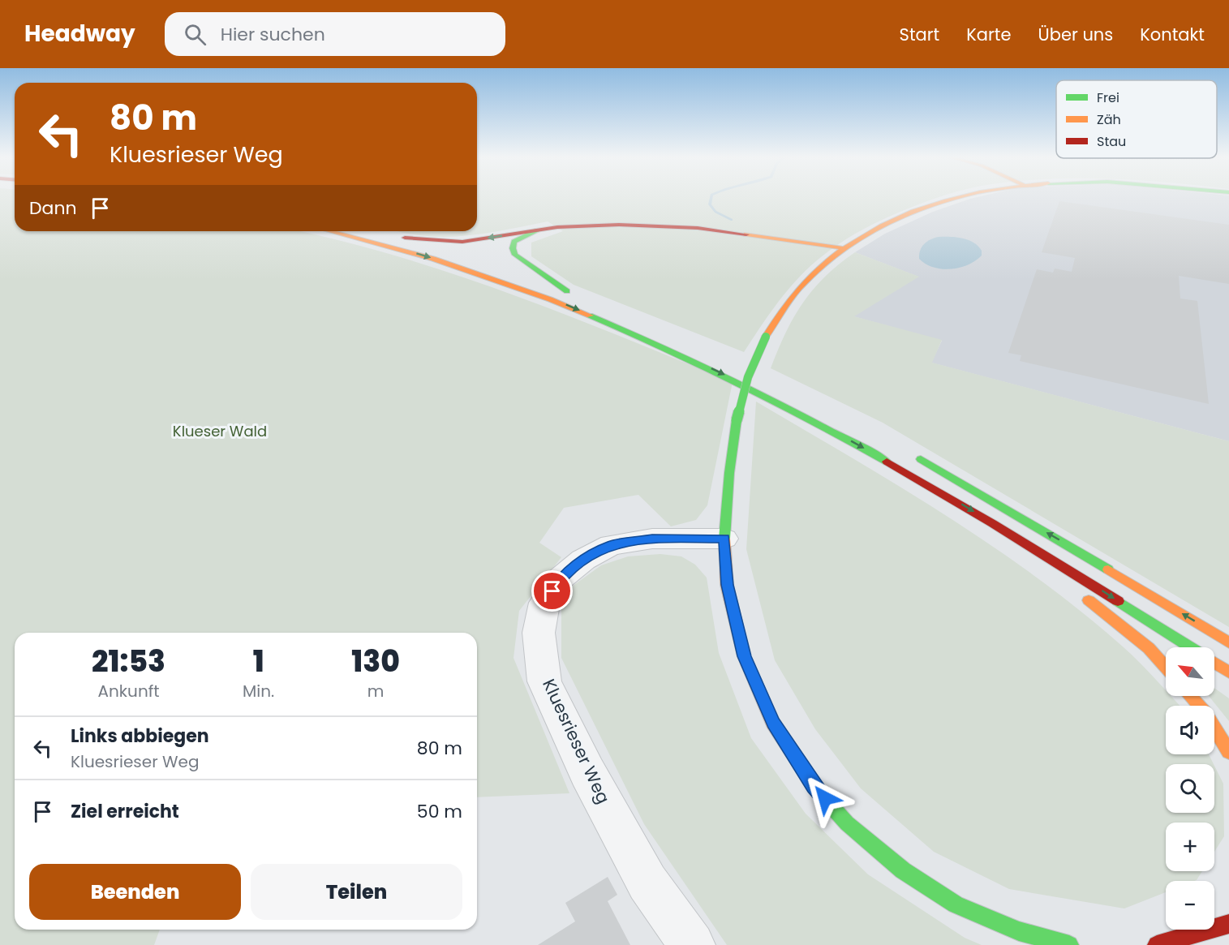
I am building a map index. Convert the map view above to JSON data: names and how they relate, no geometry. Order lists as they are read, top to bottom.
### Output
{
  "streets": {
    "street": ["Kluesrieser Weg"]
  },
  "parks": ["Klueser Wald"],
  "legend": ["Frei", "Zäh", "Stau"],
  "north": "top left",
  "page": {
    "header": "Headway",
    "search": "Hier suchen",
    "nav": [
      "Start",
      "Karte",
      "Über uns",
      "Kontakt"
    ],
    "turn": ["80 m", "Kluesrieser Weg"],
    "then": "Dann",
    "eta": [
      "21:53",
      "Ankunft",
      "1",
      "Min.",
      "130",
      "m"
    ],
    "map_buttons": ["+", "−"],
    "list": [
      {
        "name": "Links abbiegen",
        "note": "Kluesrieser Weg",
        "value": "80 m"
      },
      {
        "name": "Ziel erreicht",
        "value": "50 m"
      }
    ],
    "buttons": ["Beenden", "Teilen"]
  }
}
